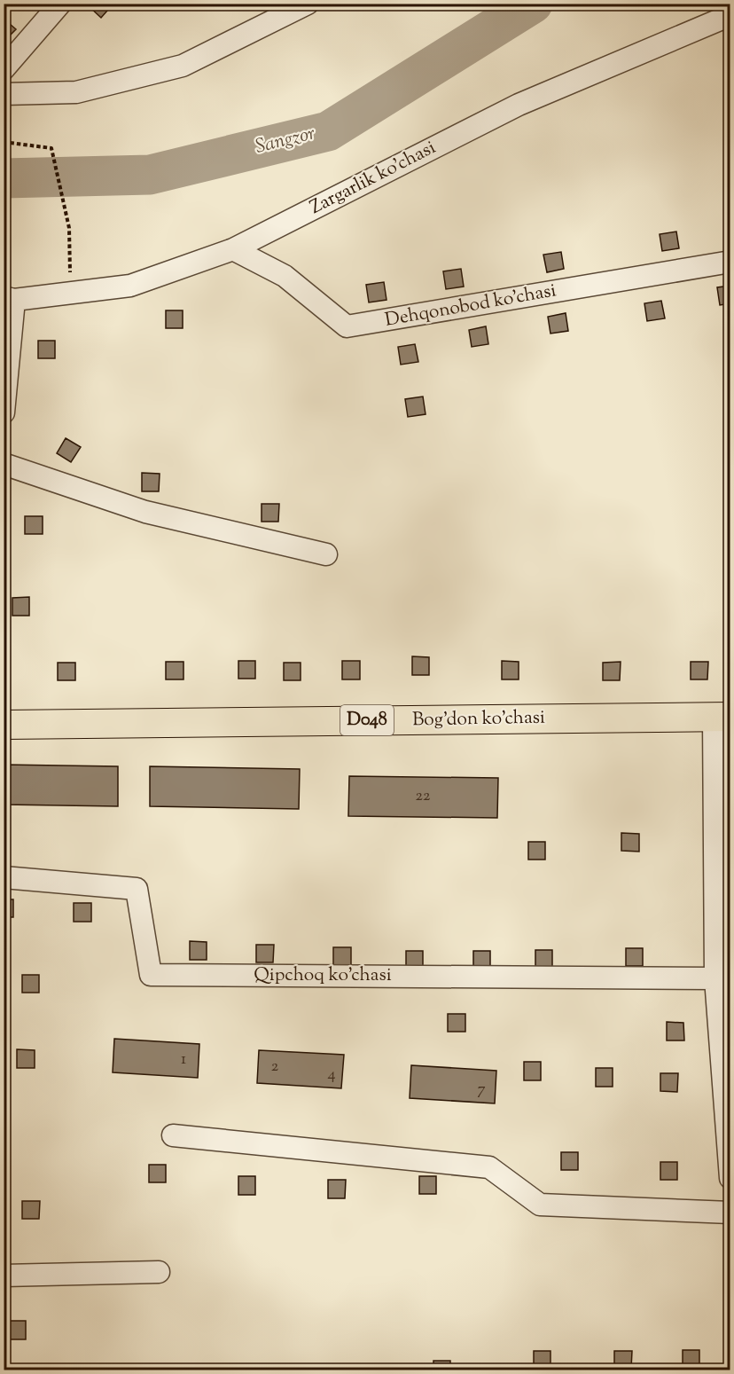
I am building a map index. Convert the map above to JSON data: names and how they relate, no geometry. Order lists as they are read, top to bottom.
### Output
{
  "streets": {
    "main road": ["Bog'don ko'chasi", "D048"],
    "street": ["Zargarlik ko'chasi", "Dehqonobod ko’chasi", "Qipchoq ko'chasi"]
  },
  "crossings": [
    ["Zargarlik ko'chasi", "Dehqonobod ko’chasi"]
  ],
  "water": ["Sangzor"],
  "house_numbers": [
    "22",
    "1",
    "2",
    "4",
    "7"
  ]
}
